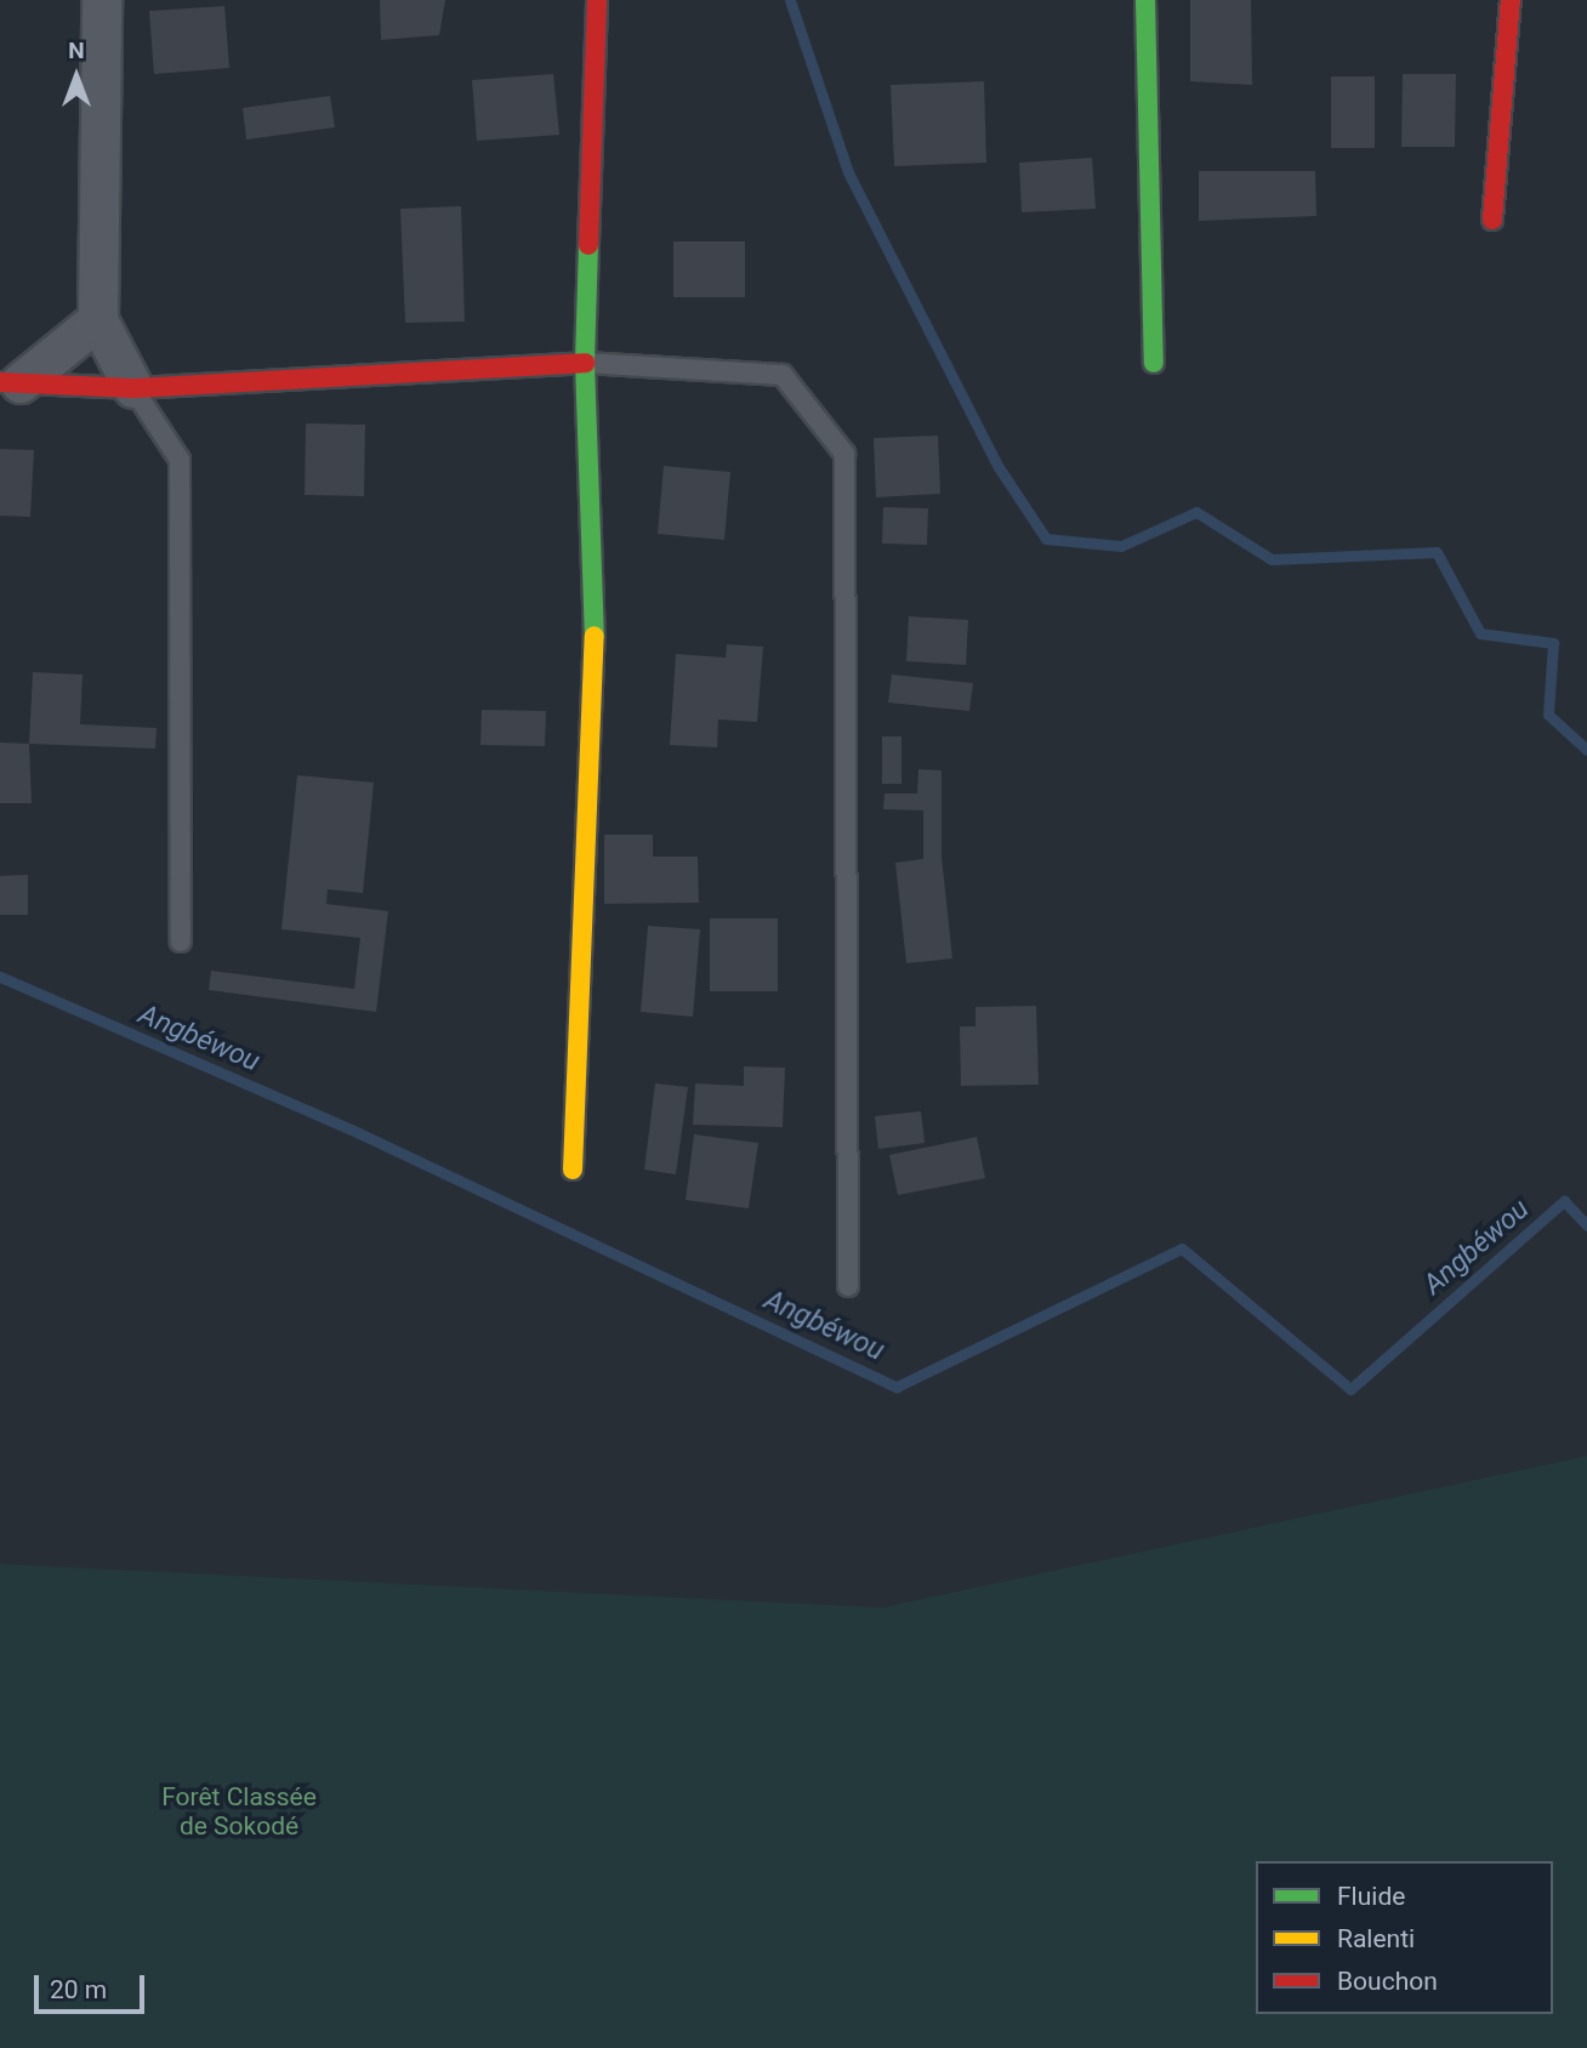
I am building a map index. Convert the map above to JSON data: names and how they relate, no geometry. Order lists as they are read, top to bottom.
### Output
{
  "water": ["Angbéwou"],
  "parks": ["Forêt Classée de Sokodé"],
  "legend": ["Fluide", "Ralenti", "Bouchon"],
  "scale_bar": "20 m",
  "north": "top"
}
